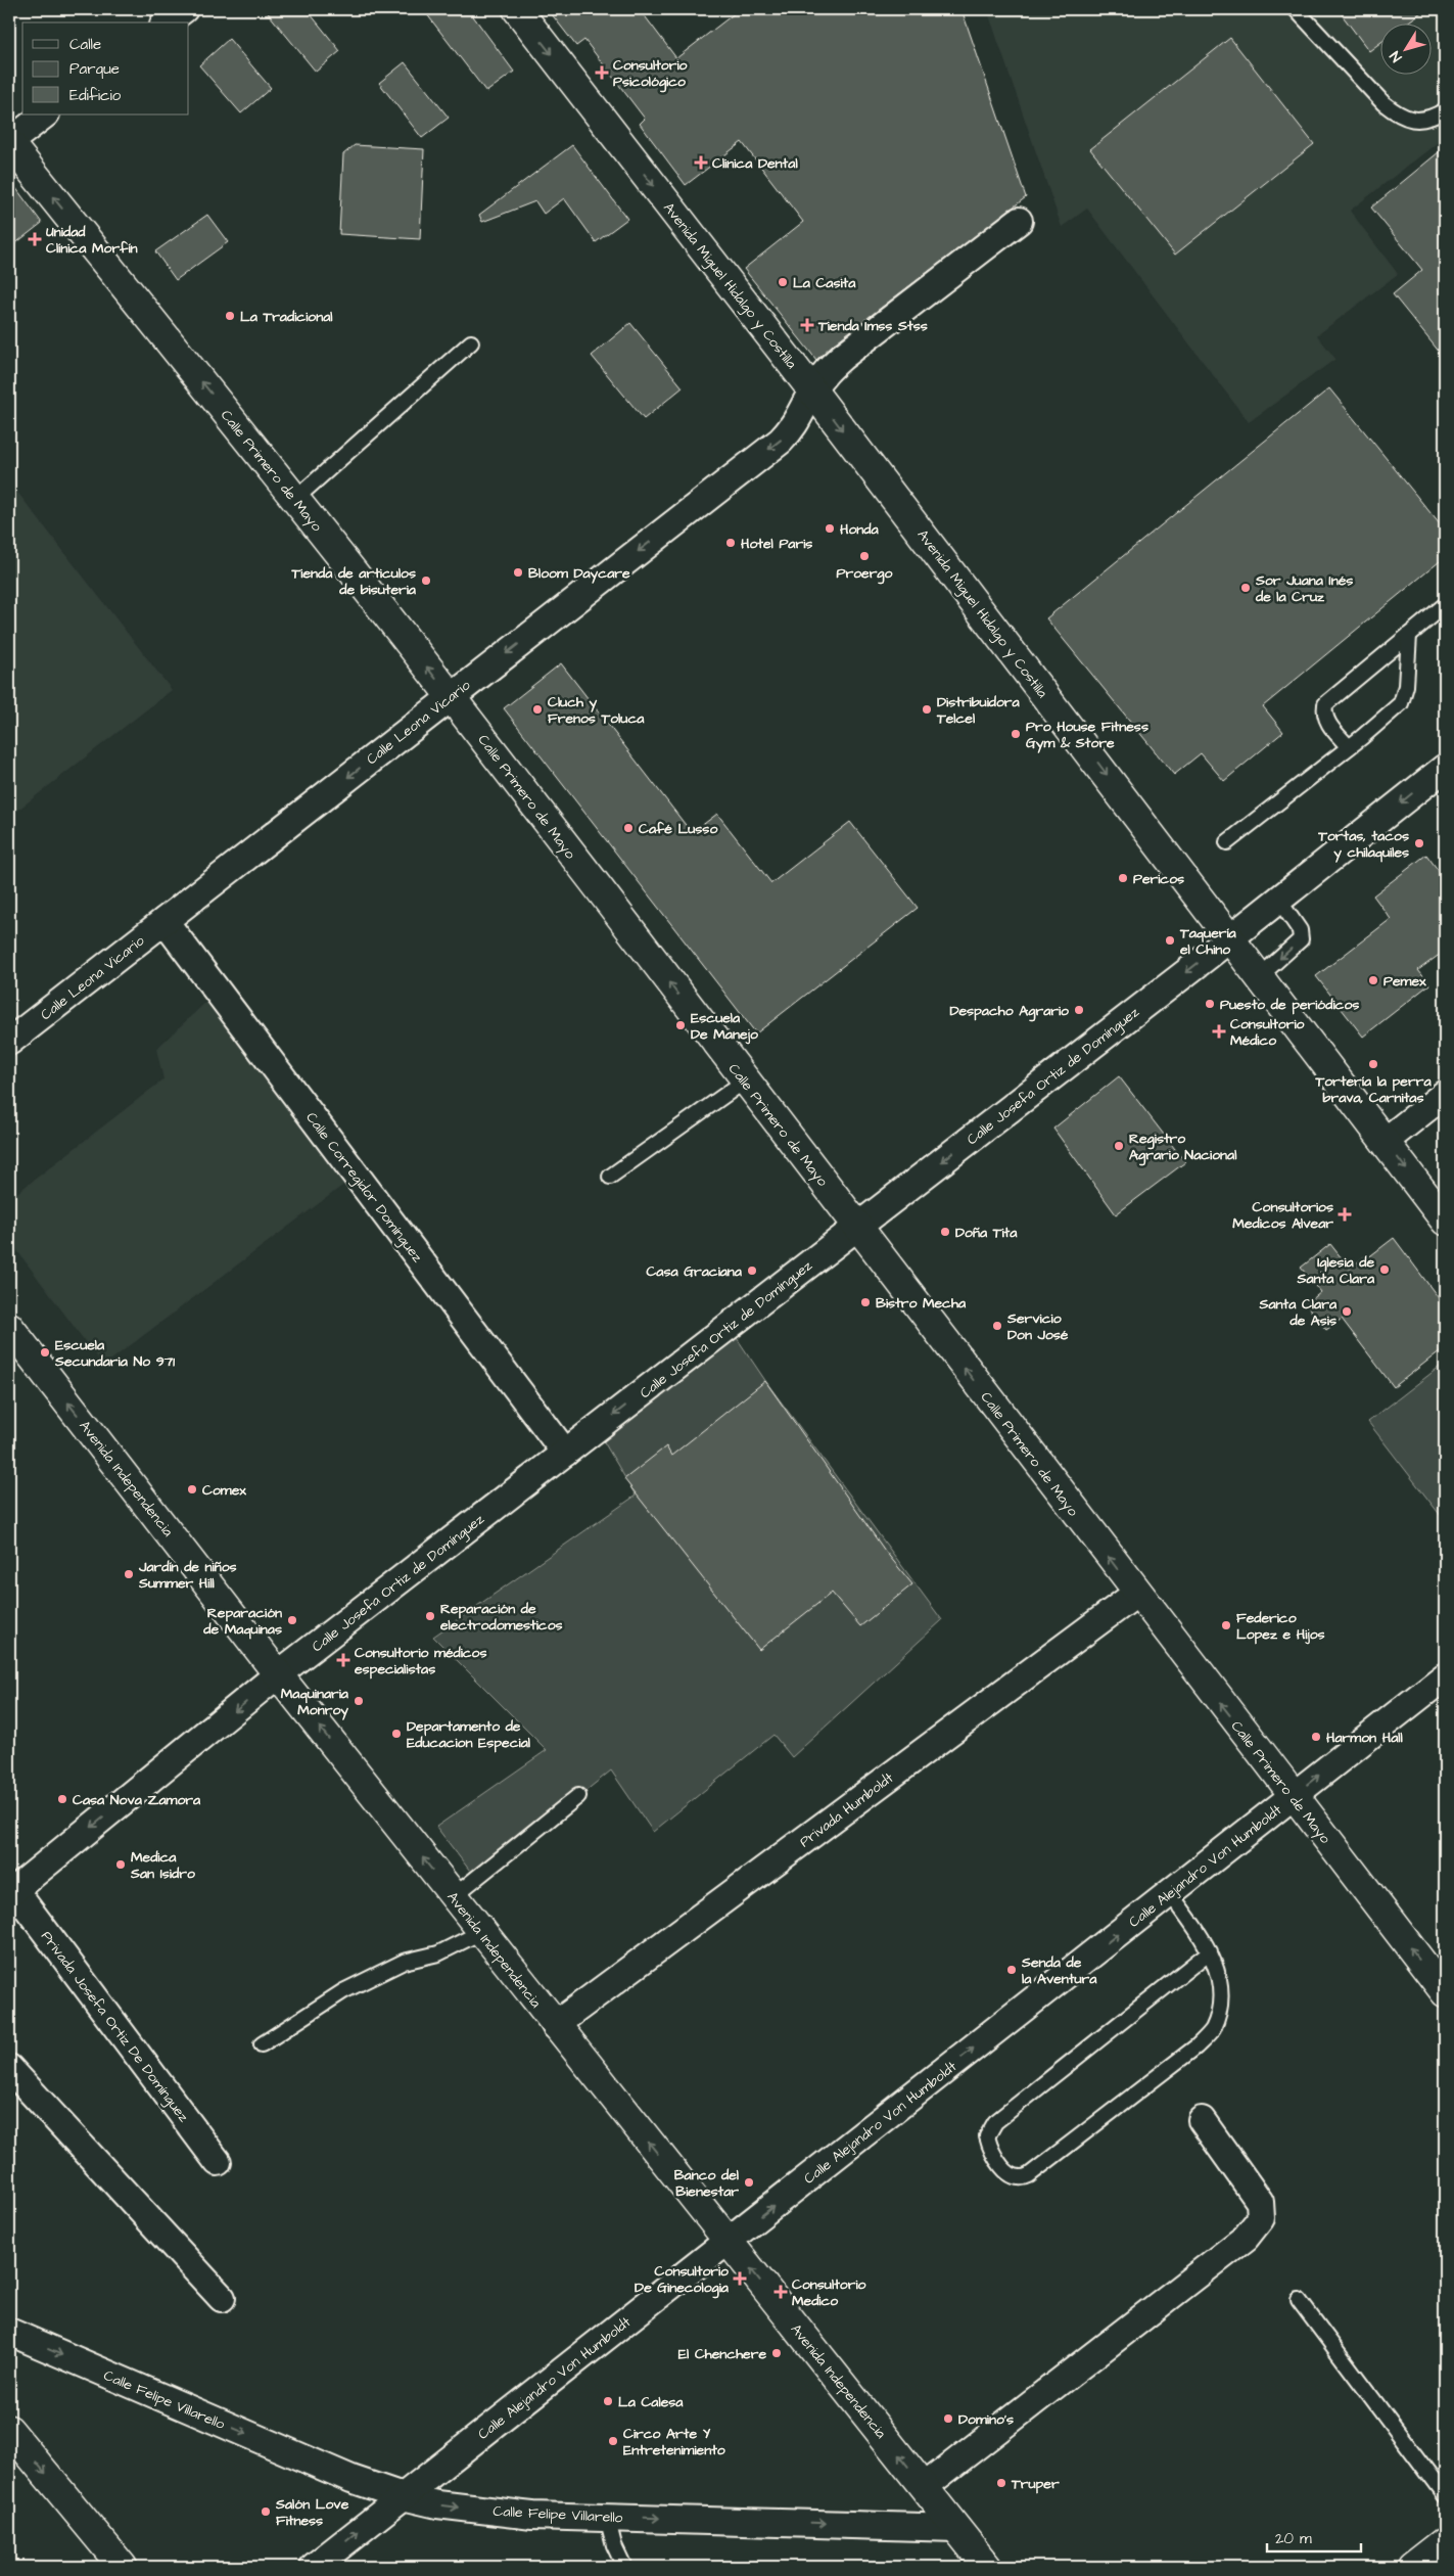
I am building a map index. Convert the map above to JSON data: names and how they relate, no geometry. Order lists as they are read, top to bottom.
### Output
{
  "streets": {
    "main road": ["Avenida Miguel Hidalgo y Costilla", "Calle Primero de Mayo", "Avenida Independencia"],
    "street": [
      "Calle Leona Vicario",
      "Calle Josefa Ortiz de Domínguez",
      "Calle Corregidor Domínguez",
      "Privada Humboldt",
      "Calle Alejandro Von Humboldt",
      "Privada Josefa Ortiz De Domínguez",
      "Calle Felipe Villarello"
    ]
  },
  "crossings": [
    ["Avenida Miguel Hidalgo y Costilla", "Calle Leona Vicario"],
    ["Avenida Miguel Hidalgo y Costilla", "Calle Josefa Ortiz de Domínguez"],
    ["Calle Primero de Mayo", "Calle Leona Vicario"],
    ["Calle Primero de Mayo", "Calle Josefa Ortiz de Domínguez"],
    ["Calle Primero de Mayo", "Privada Humboldt"],
    ["Calle Primero de Mayo", "Calle Alejandro Von Humboldt"],
    ["Calle Leona Vicario", "Calle Corregidor Domínguez"],
    ["Calle Josefa Ortiz de Domínguez", "Calle Corregidor Domínguez"],
    ["Calle Josefa Ortiz de Domínguez", "Avenida Independencia"],
    ["Calle Josefa Ortiz de Domínguez", "Privada Josefa Ortiz De Domínguez"],
    ["Avenida Independencia", "Privada Humboldt"],
    ["Avenida Independencia", "Calle Alejandro Von Humboldt"],
    ["Avenida Independencia", "Calle Felipe Villarello"],
    ["Calle Alejandro Von Humboldt", "Calle Felipe Villarello"]
  ],
  "one_way": [
    "Avenida Miguel Hidalgo y Costilla",
    "Calle Primero de Mayo",
    "Calle Leona Vicario",
    "Calle Josefa Ortiz de Domínguez",
    "Avenida Independencia",
    "Calle Alejandro Von Humboldt",
    "Calle Felipe Villarello"
  ],
  "places": {
    "health": [
      "Consultorio Psicológico",
      "Clinica Dental",
      "Unidad Clínica Morfín",
      "Tienda Imss Stss",
      "Consultorio Médico",
      "Consultorios Medicos Alvear",
      "Consultorio médicos especialistas",
      "Consultorio De Ginecologia",
      "Consultorio Medico"
    ],
    "other": [
      "La Casita",
      "La Tradicional",
      "Honda",
      "Hotel Paris",
      "Proergo",
      "Bloom Daycare",
      "Tienda de articulos de bisuteria",
      "Sor Juana Inés de la Cruz",
      "Cluch y Frenos Toluca",
      "Distribuidora Telcel",
      "Pro House Fitness Gym & Store",
      "Café Lusso",
      "Tortas, tacos y chilaquiles",
      "Pericos",
      "Taquería el Chino",
      "Pemex",
      "Puesto de periódicos",
      "Despacho Agrario",
      "Escuela De Manejo",
      "Tortería la perra brava, Carnitas",
      "Registro Agrario Nacional",
      "Doña Tita",
      "Iglesia de Santa Clara",
      "Casa Graciana",
      "Bistro Mecha",
      "Santa Clara de Asis",
      "Servicio Don José",
      "Escuela Secundaria No 971",
      "Comex",
      "Jardín de niños Summer Hill",
      "Reparación de electrodomesticos",
      "Reparación de Maquinas",
      "Federico Lopez e Hijos",
      "Maquinaria Monroy",
      "Departamento de Educacion Especial",
      "Harmon Hall",
      "Casa Nova Zamora",
      "Medica San Isidro",
      "Senda de la Aventura",
      "Banco del Bienestar",
      "El Chenchere",
      "La Calesa",
      "Domino's",
      "Circo Arte Y Entretenimiento",
      "Truper",
      "Salón Love Fitness"
    ]
  },
  "legend": ["Calle", "Parque", "Edificio"],
  "scale_bar": "20 m",
  "north": "bottom left"
}
